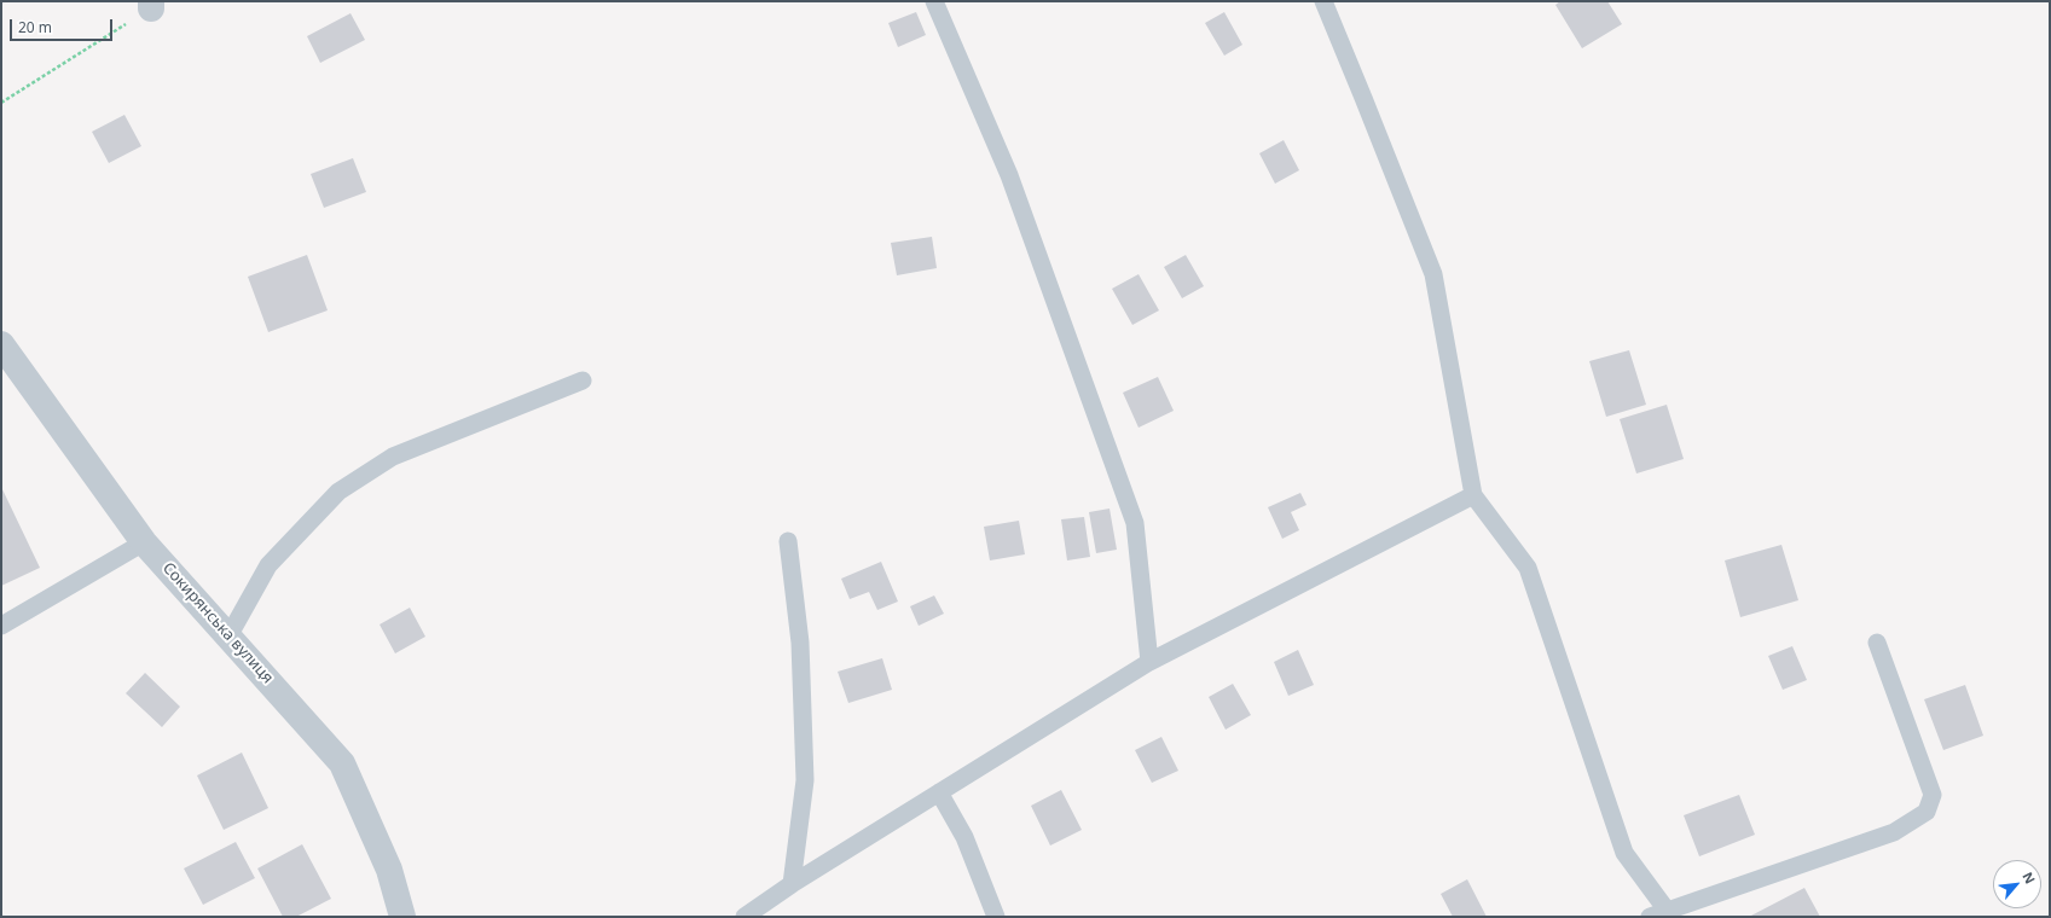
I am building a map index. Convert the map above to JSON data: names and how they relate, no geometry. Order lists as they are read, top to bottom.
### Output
{
  "streets": {
    "street": ["Сокирянська вулиця"]
  },
  "scale_bar": "20 m",
  "north": "top right"
}
